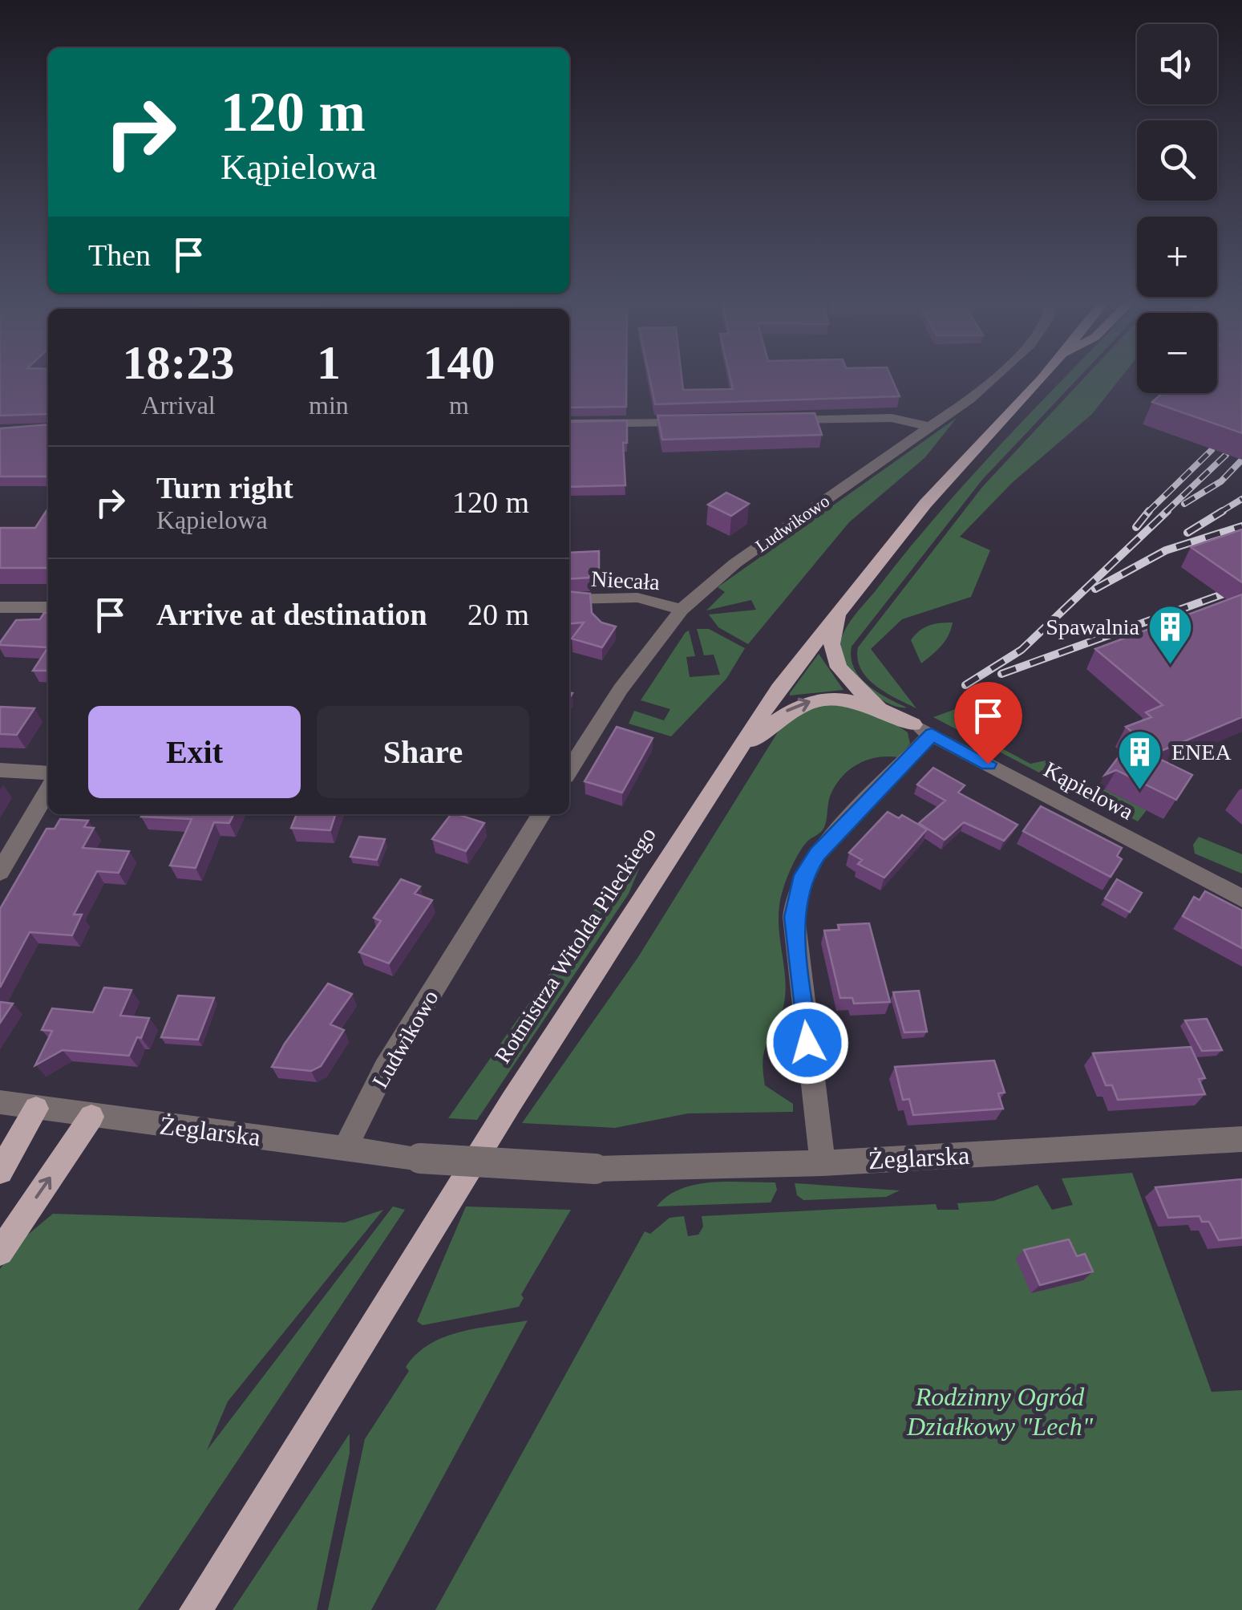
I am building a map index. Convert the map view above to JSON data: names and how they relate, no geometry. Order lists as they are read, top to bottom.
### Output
{
  "streets": {
    "main road": ["Rotmistrza Witolda Pileckiego"],
    "street": [
      "Ludwikowo",
      "Niecała",
      "Kąpielowa",
      "Żeglarska"
    ]
  },
  "crossings": [
    ["Ludwikowo", "Niecała"],
    ["Ludwikowo", "Żeglarska"]
  ],
  "parks": ["Rodzinny Ogród Działkowy \"Lech\""],
  "places": {
    "building": ["Spawalnia", "ENEA"]
  },
  "page": {
    "map_buttons": ["+", "−"],
    "turn": ["120 m", "Kąpielowa"],
    "then": "Then",
    "eta": [
      "18:23",
      "Arrival",
      "1",
      "min",
      "140",
      "m"
    ],
    "list": [
      {
        "name": "Turn right",
        "note": "Kąpielowa",
        "value": "120 m"
      },
      {
        "name": "Arrive at destination",
        "value": "20 m"
      }
    ],
    "buttons": ["Exit", "Share"]
  }
}
